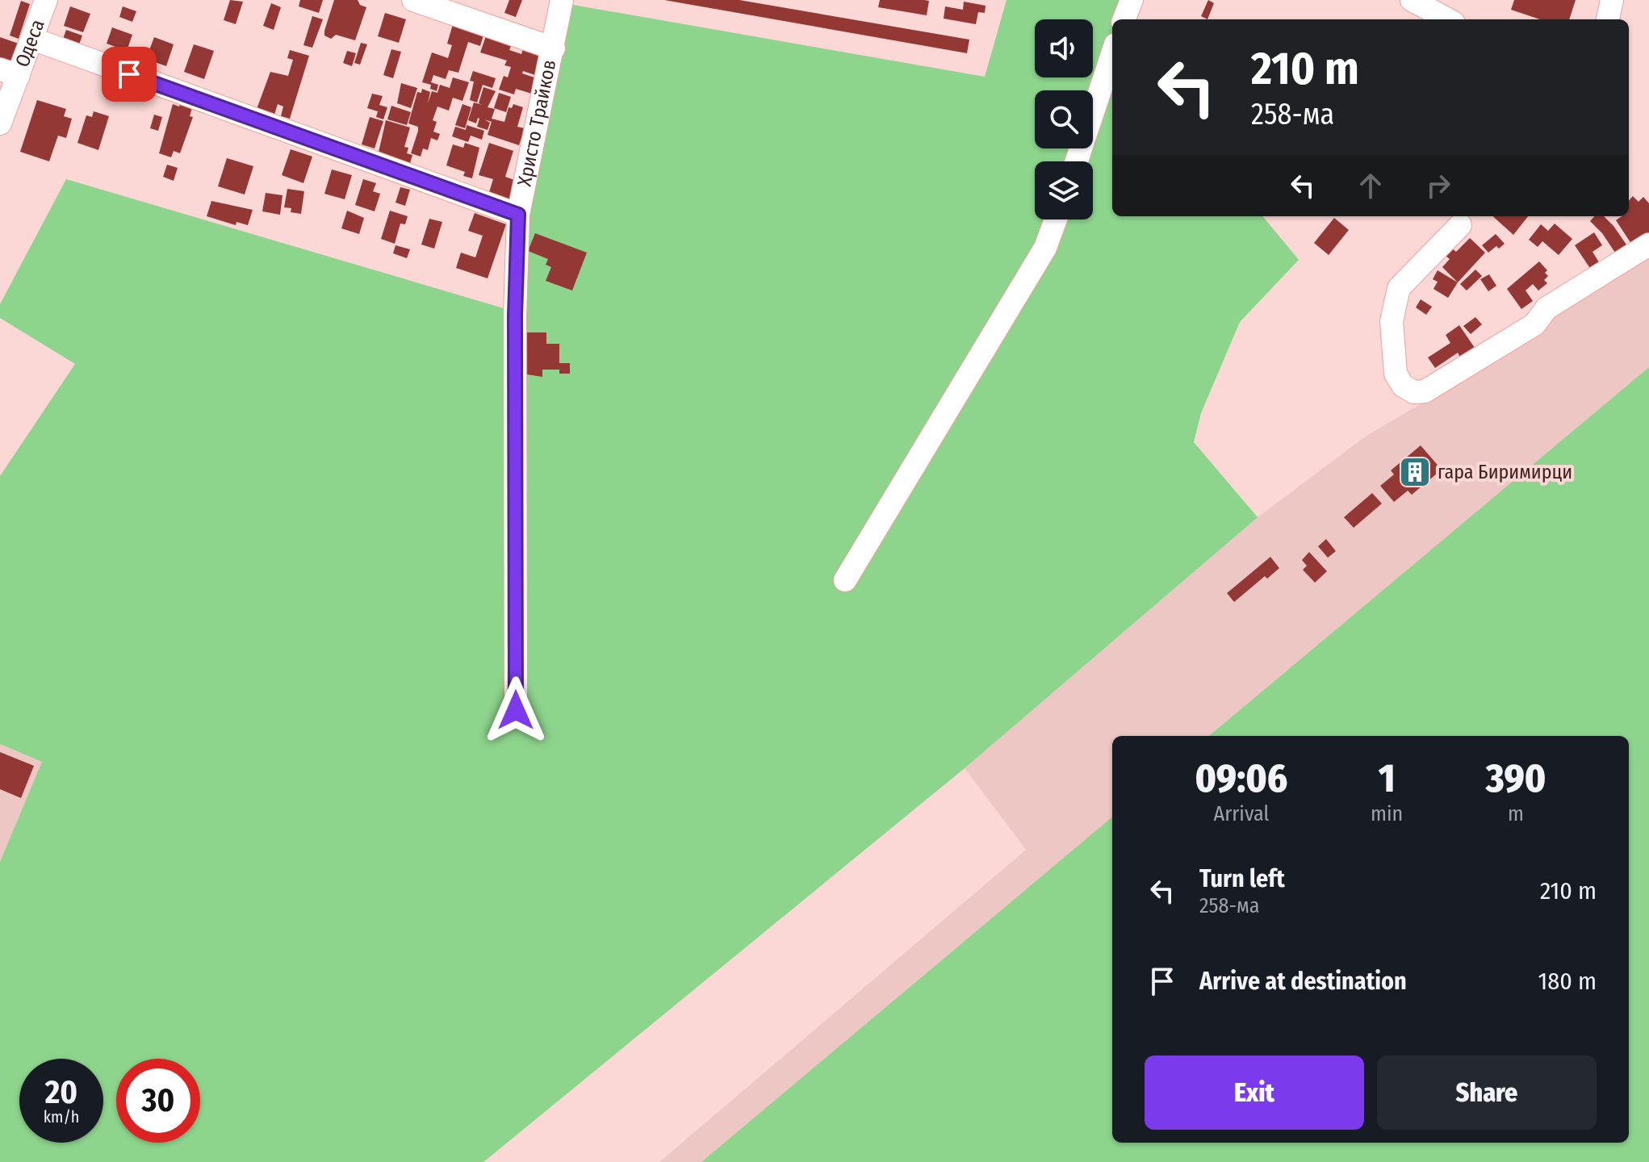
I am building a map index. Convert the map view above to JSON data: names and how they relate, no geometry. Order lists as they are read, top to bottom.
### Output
{
  "streets": {
    "street": ["Одеса", "Христо Трайков"]
  },
  "places": {
    "building": ["гара Биримирци"]
  },
  "page": {
    "turn": ["210 m", "258-ма"],
    "eta": [
      "09:06",
      "Arrival",
      "1",
      "min",
      "390",
      "m"
    ],
    "list": [
      {
        "name": "Turn left",
        "note": "258-ма",
        "value": "210 m"
      },
      {
        "name": "Arrive at destination",
        "value": "180 m"
      }
    ],
    "buttons": ["Exit", "Share"],
    "speed": "20 km/h",
    "limit": "30"
  }
}
